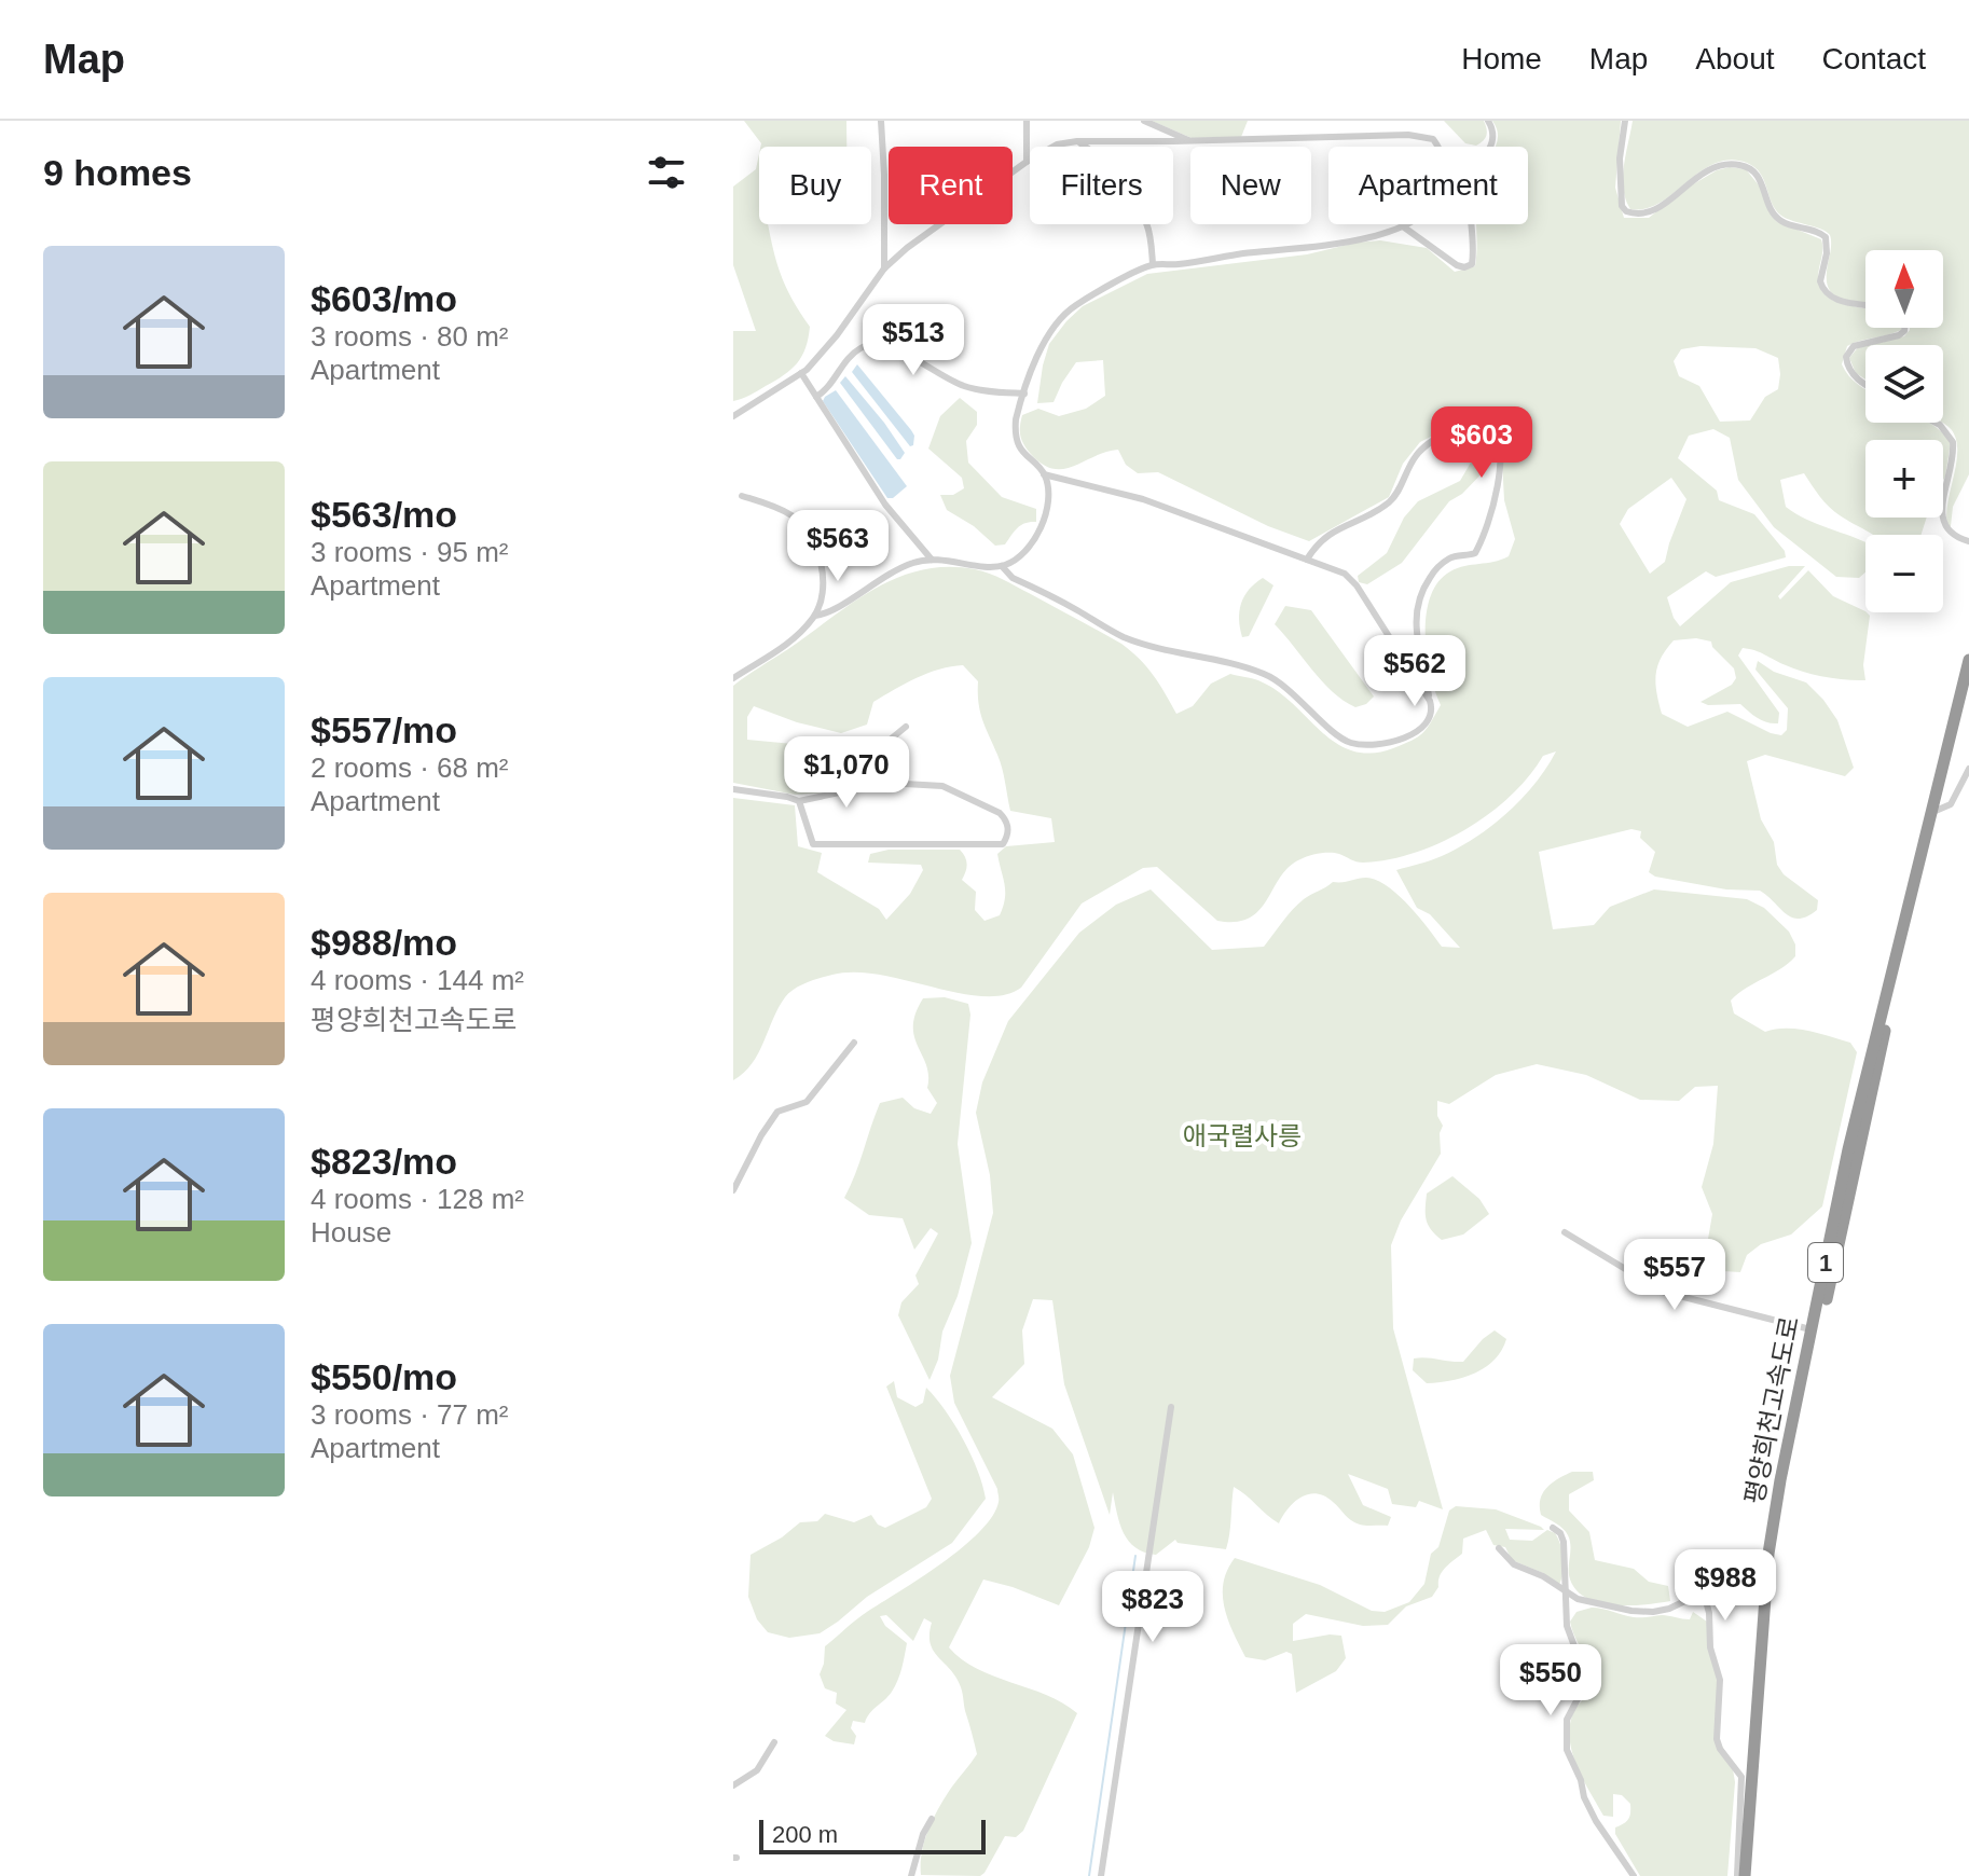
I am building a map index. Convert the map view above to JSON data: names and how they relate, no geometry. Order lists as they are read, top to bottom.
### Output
{
  "streets": {
    "highway": ["1", "평양희천고속도로"]
  },
  "parks": ["애국렬사릉"],
  "scale_bar": "200 m",
  "north": "top",
  "page": {
    "header": "Map",
    "nav": [
      "Home",
      "Map",
      "About",
      "Contact"
    ],
    "heading": "9 homes",
    "chip": [
      "Buy",
      "Rent",
      "Filters",
      "New",
      "Apartment"
    ],
    "list": [
      {
        "name": "$603/mo",
        "note": "3 rooms · 80 m² · Apartment"
      },
      {
        "name": "$563/mo",
        "note": "3 rooms · 95 m² · Apartment"
      },
      {
        "name": "$557/mo",
        "note": "2 rooms · 68 m² · Apartment"
      },
      {
        "name": "$988/mo",
        "note": "4 rooms · 144 m² · 평양희천고속도로"
      },
      {
        "name": "$823/mo",
        "note": "4 rooms · 128 m² · House"
      },
      {
        "name": "$550/mo",
        "note": "3 rooms · 77 m² · Apartment"
      }
    ],
    "map_buttons": ["+", "−"],
    "price": [
      "$513",
      "$603",
      "$563",
      "$562",
      "$1,070",
      "$557",
      "$988",
      "$823",
      "$550"
    ],
    "scale": "200 m"
  }
}
